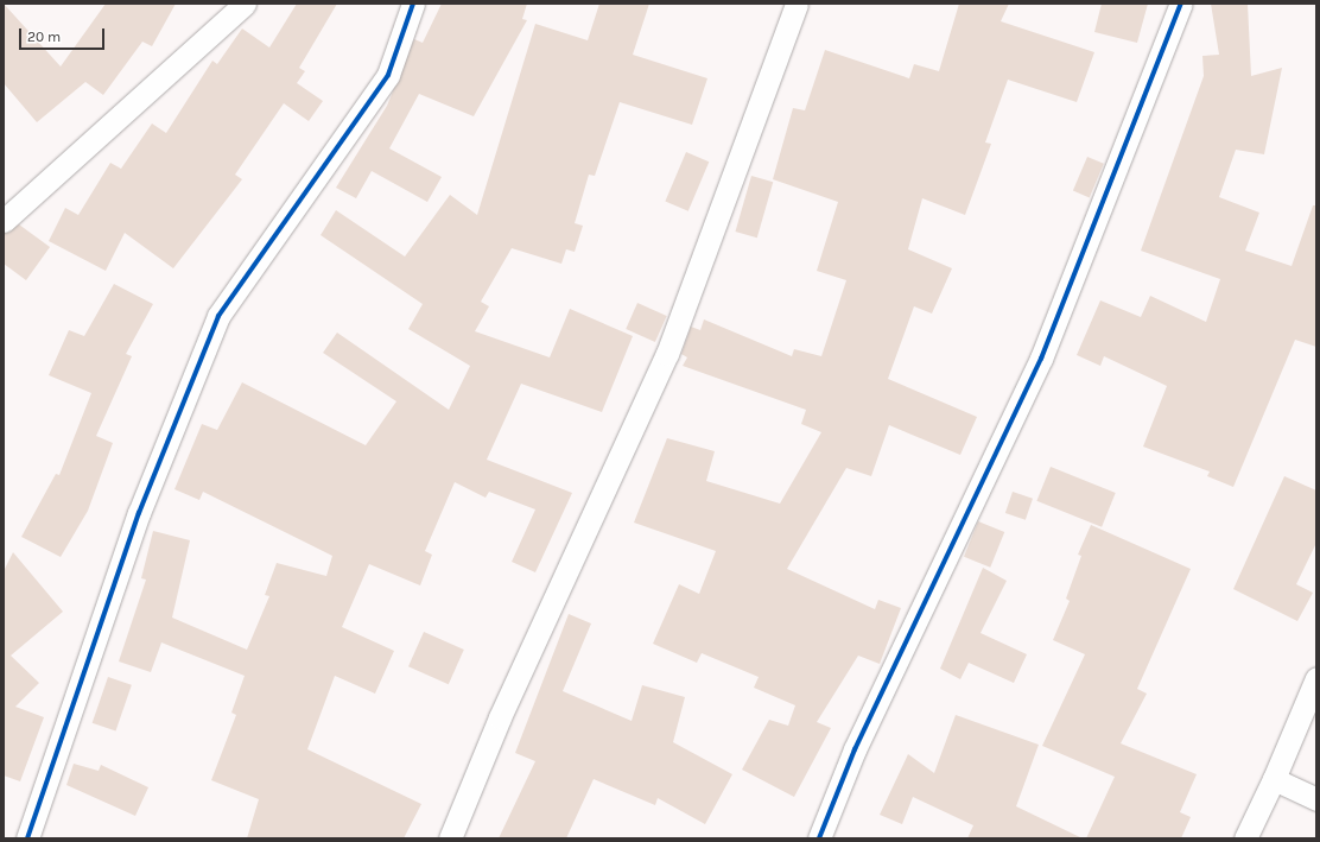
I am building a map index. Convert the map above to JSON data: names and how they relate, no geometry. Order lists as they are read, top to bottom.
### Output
{
  "scale_bar": "20 m"
}
